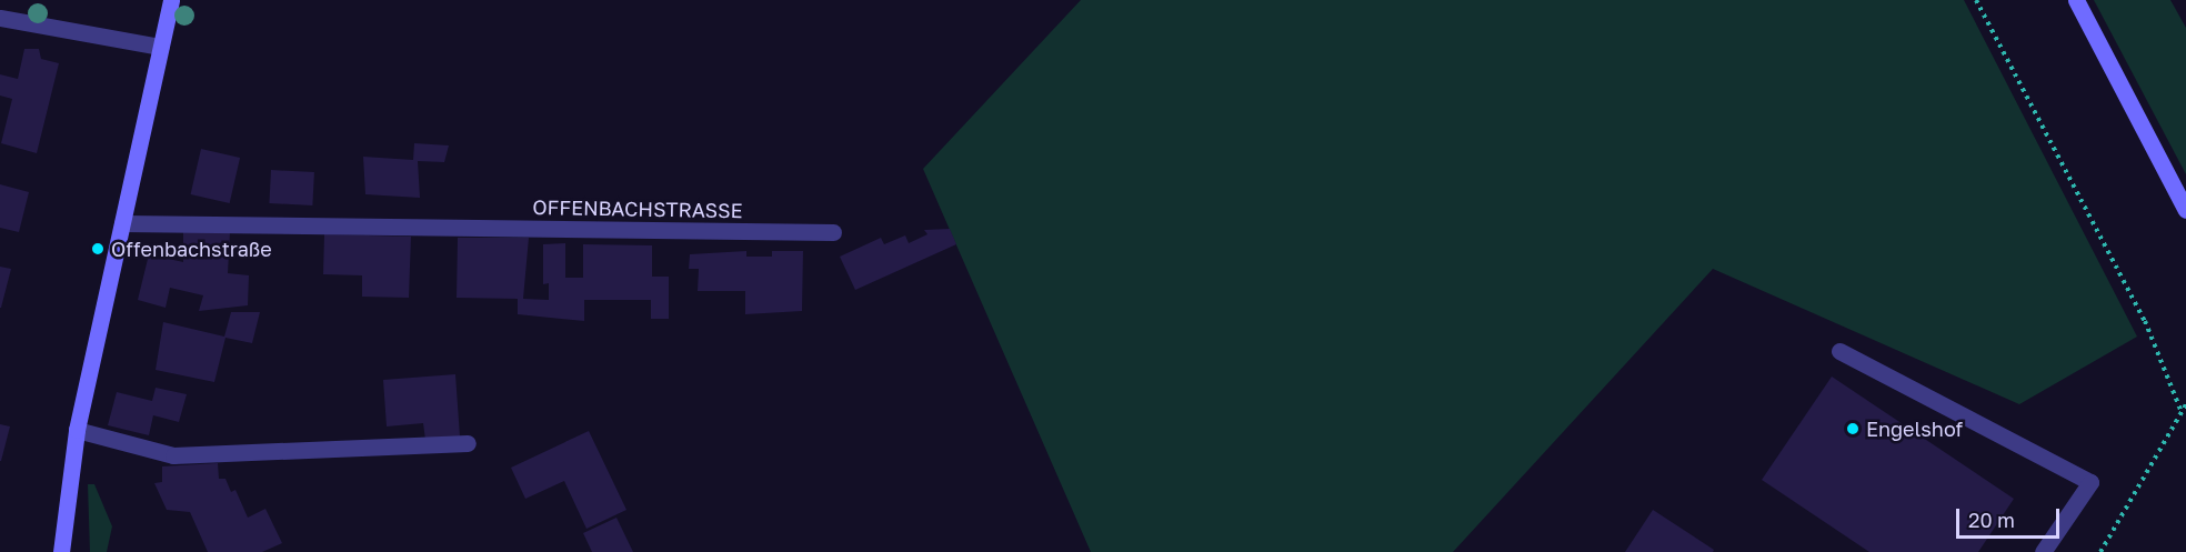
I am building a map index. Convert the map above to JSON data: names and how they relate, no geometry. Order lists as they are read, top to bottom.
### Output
{
  "streets": {
    "street": ["OFFENBACHSTRASSE"]
  },
  "places": ["Offenbachstraße", "Engelshof"],
  "scale_bar": "20 m"
}
